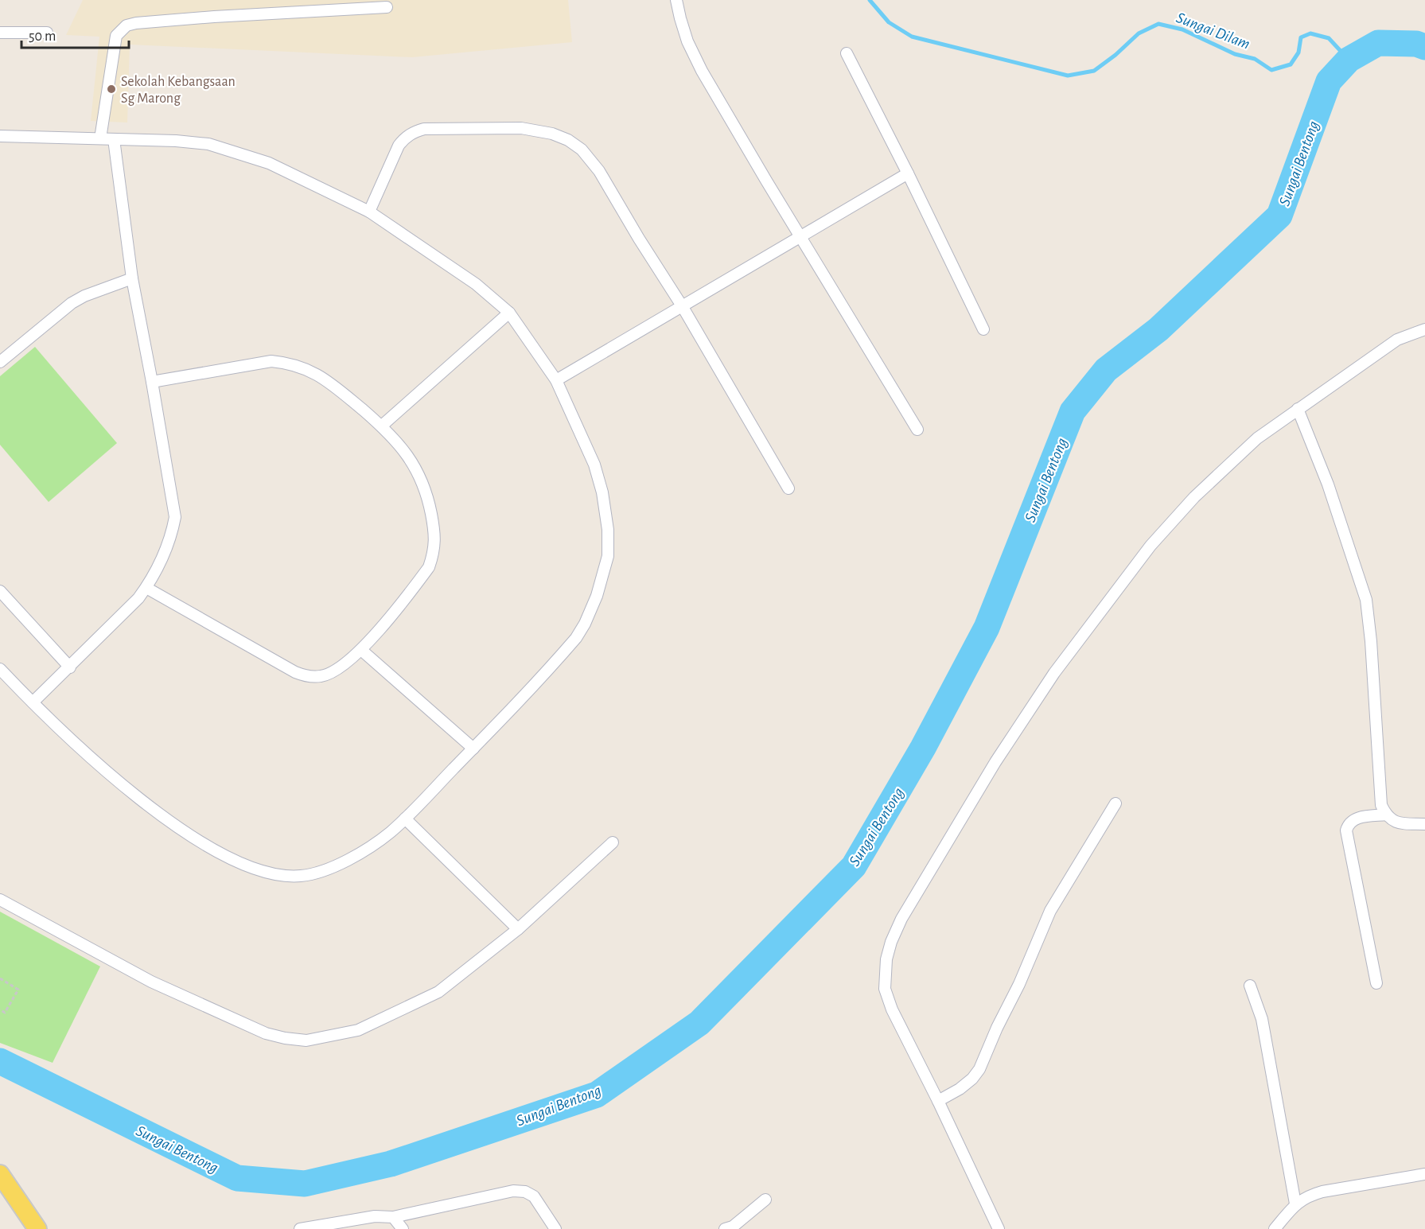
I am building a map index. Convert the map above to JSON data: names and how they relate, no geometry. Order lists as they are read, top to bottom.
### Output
{
  "water": ["Sungai Dilam", "Sungai Bentong"],
  "places": ["Sekolah Kebangsaan Sg Marong"],
  "scale_bar": "50 m"
}
